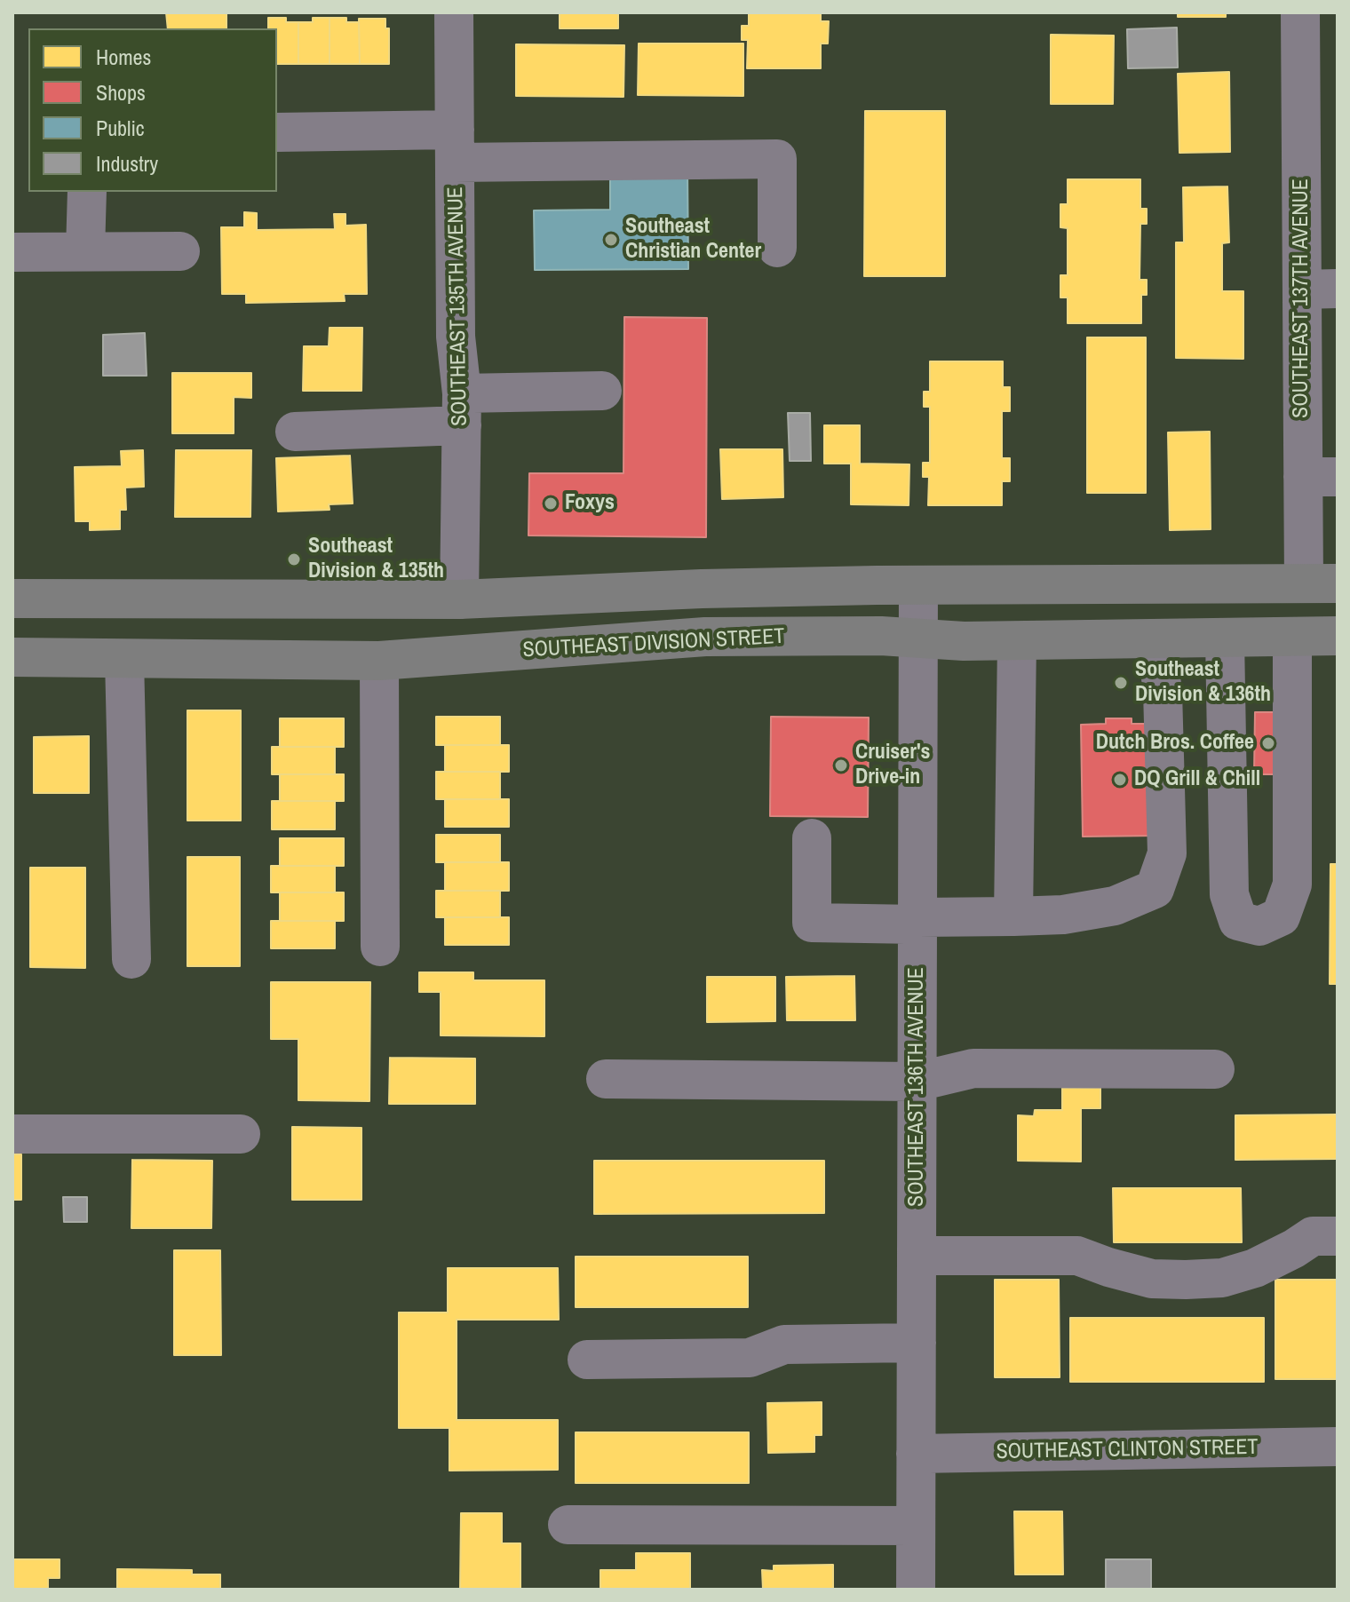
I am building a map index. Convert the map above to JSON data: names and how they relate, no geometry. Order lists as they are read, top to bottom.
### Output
{
  "streets": {
    "main road": ["SOUTHEAST DIVISION STREET"],
    "street": [
      "SOUTHEAST 137TH AVENUE",
      "SOUTHEAST 135TH AVENUE",
      "SOUTHEAST 136TH AVENUE",
      "SOUTHEAST CLINTON STREET"
    ]
  },
  "crossings": [
    ["SOUTHEAST DIVISION STREET", "SOUTHEAST 136TH AVENUE"],
    ["SOUTHEAST 136TH AVENUE", "SOUTHEAST CLINTON STREET"]
  ],
  "places": [
    "Southeast Christian Center",
    "Foxys",
    "Southeast Division & 135th",
    "Southeast Division & 136th",
    "Dutch Bros. Coffee",
    "Cruiser's Drive-in",
    "DQ Grill & Chill"
  ],
  "legend": [
    "Homes",
    "Shops",
    "Public",
    "Industry"
  ]
}
